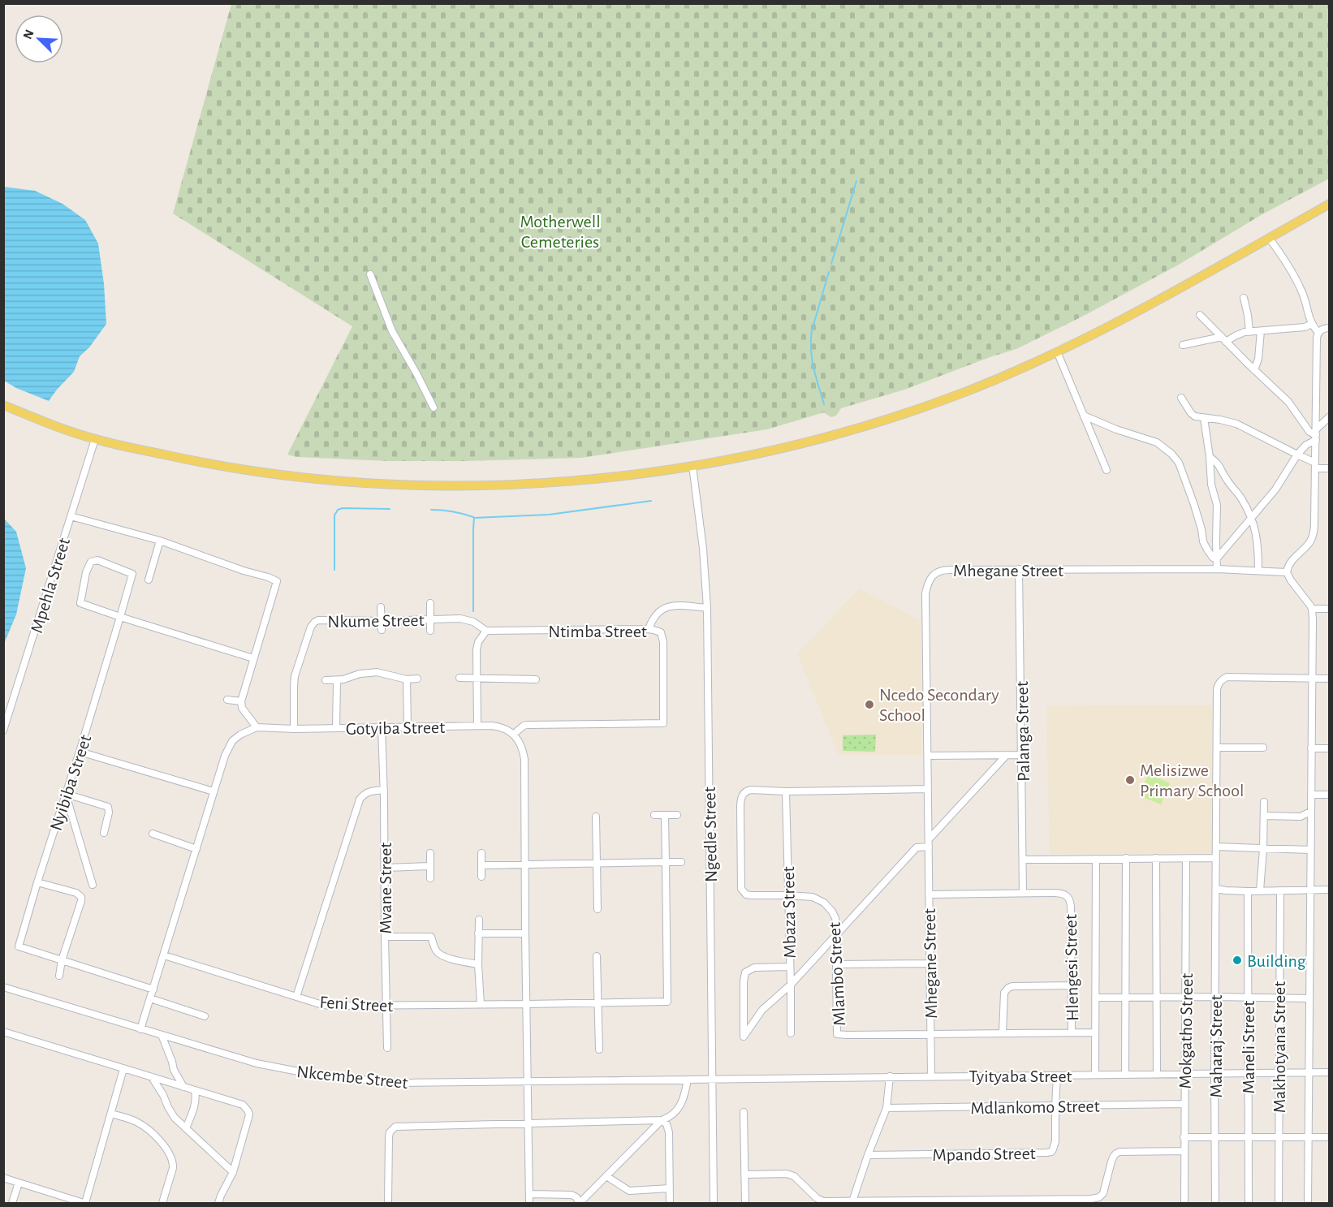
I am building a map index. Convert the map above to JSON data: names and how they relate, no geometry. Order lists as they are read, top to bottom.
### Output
{
  "streets": {
    "street": [
      "Mhegane Street",
      "Mpehla Street",
      "Nkume Street",
      "Ntimba Street",
      "Gotyiba Street",
      "Palanga Street",
      "Nyibiba Street",
      "Ngedle Street",
      "Mvane Street",
      "Mbaza Street",
      "Hlengesi Street",
      "Mlambo Street",
      "Feni Street",
      "Mokgatho Street",
      "Maharaj Street",
      "Maneli Street",
      "Makhotyana Street",
      "Tyityaba Street",
      "Nkcembe Street",
      "Mdlankomo Street",
      "Mpando Street"
    ]
  },
  "crossings": [
    ["Mhegane Street", "Palanga Street"],
    ["Mhegane Street", "Hlengesi Street"],
    ["Mhegane Street", "Mlambo Street"],
    ["Mhegane Street", "Tyityaba Street"],
    ["Nkume Street", "Ntimba Street"],
    ["Nkume Street", "Gotyiba Street"],
    ["Ntimba Street", "Gotyiba Street"],
    ["Gotyiba Street", "Nyibiba Street"],
    ["Gotyiba Street", "Mvane Street"],
    ["Gotyiba Street", "Feni Street"],
    ["Gotyiba Street", "Nkcembe Street"],
    ["Palanga Street", "Hlengesi Street"],
    ["Ngedle Street", "Tyityaba Street"],
    ["Ngedle Street", "Nkcembe Street"],
    ["Mvane Street", "Feni Street"],
    ["Mbaza Street", "Mlambo Street"],
    ["Mokgatho Street", "Tyityaba Street"],
    ["Mokgatho Street", "Mdlankomo Street"],
    ["Maharaj Street", "Tyityaba Street"],
    ["Maneli Street", "Tyityaba Street"],
    ["Makhotyana Street", "Tyityaba Street"],
    ["Tyityaba Street", "Nkcembe Street"],
    ["Tyityaba Street", "Mpando Street"],
    ["Mdlankomo Street", "Mpando Street"]
  ],
  "parks": ["Motherwell Cemeteries"],
  "places": ["Ncedo Secondary School", "Melisizwe Primary School", "Building"],
  "north": "top left"
}
